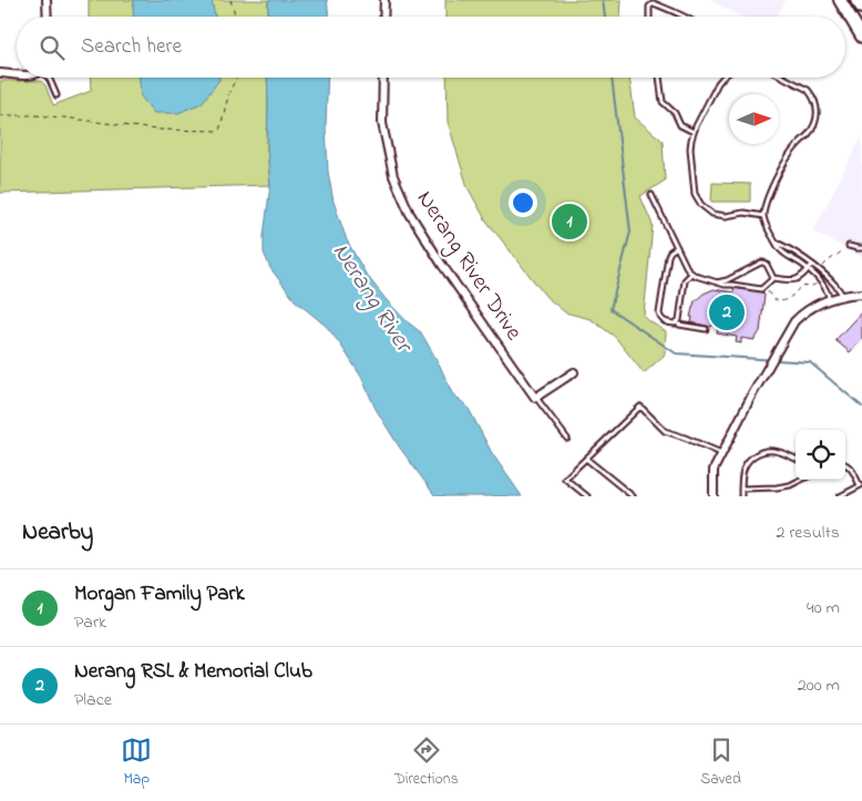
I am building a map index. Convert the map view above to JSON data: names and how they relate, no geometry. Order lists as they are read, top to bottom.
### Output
{
  "streets": {
    "street": ["Nerang River Drive"]
  },
  "water": ["Nerang River"],
  "north": "right",
  "page": {
    "search": "Search here",
    "pins": ["1", "2"],
    "heading": ["Nearby", "2 results"],
    "list": [
      {
        "mark": "1",
        "name": "Morgan Family Park",
        "note": "Park",
        "value": "40 m"
      },
      {
        "mark": "2",
        "name": "Nerang RSL & Memorial Club",
        "note": "Place",
        "value": "200 m"
      }
    ],
    "nav": ["Map", "Directions", "Saved"]
  }
}
